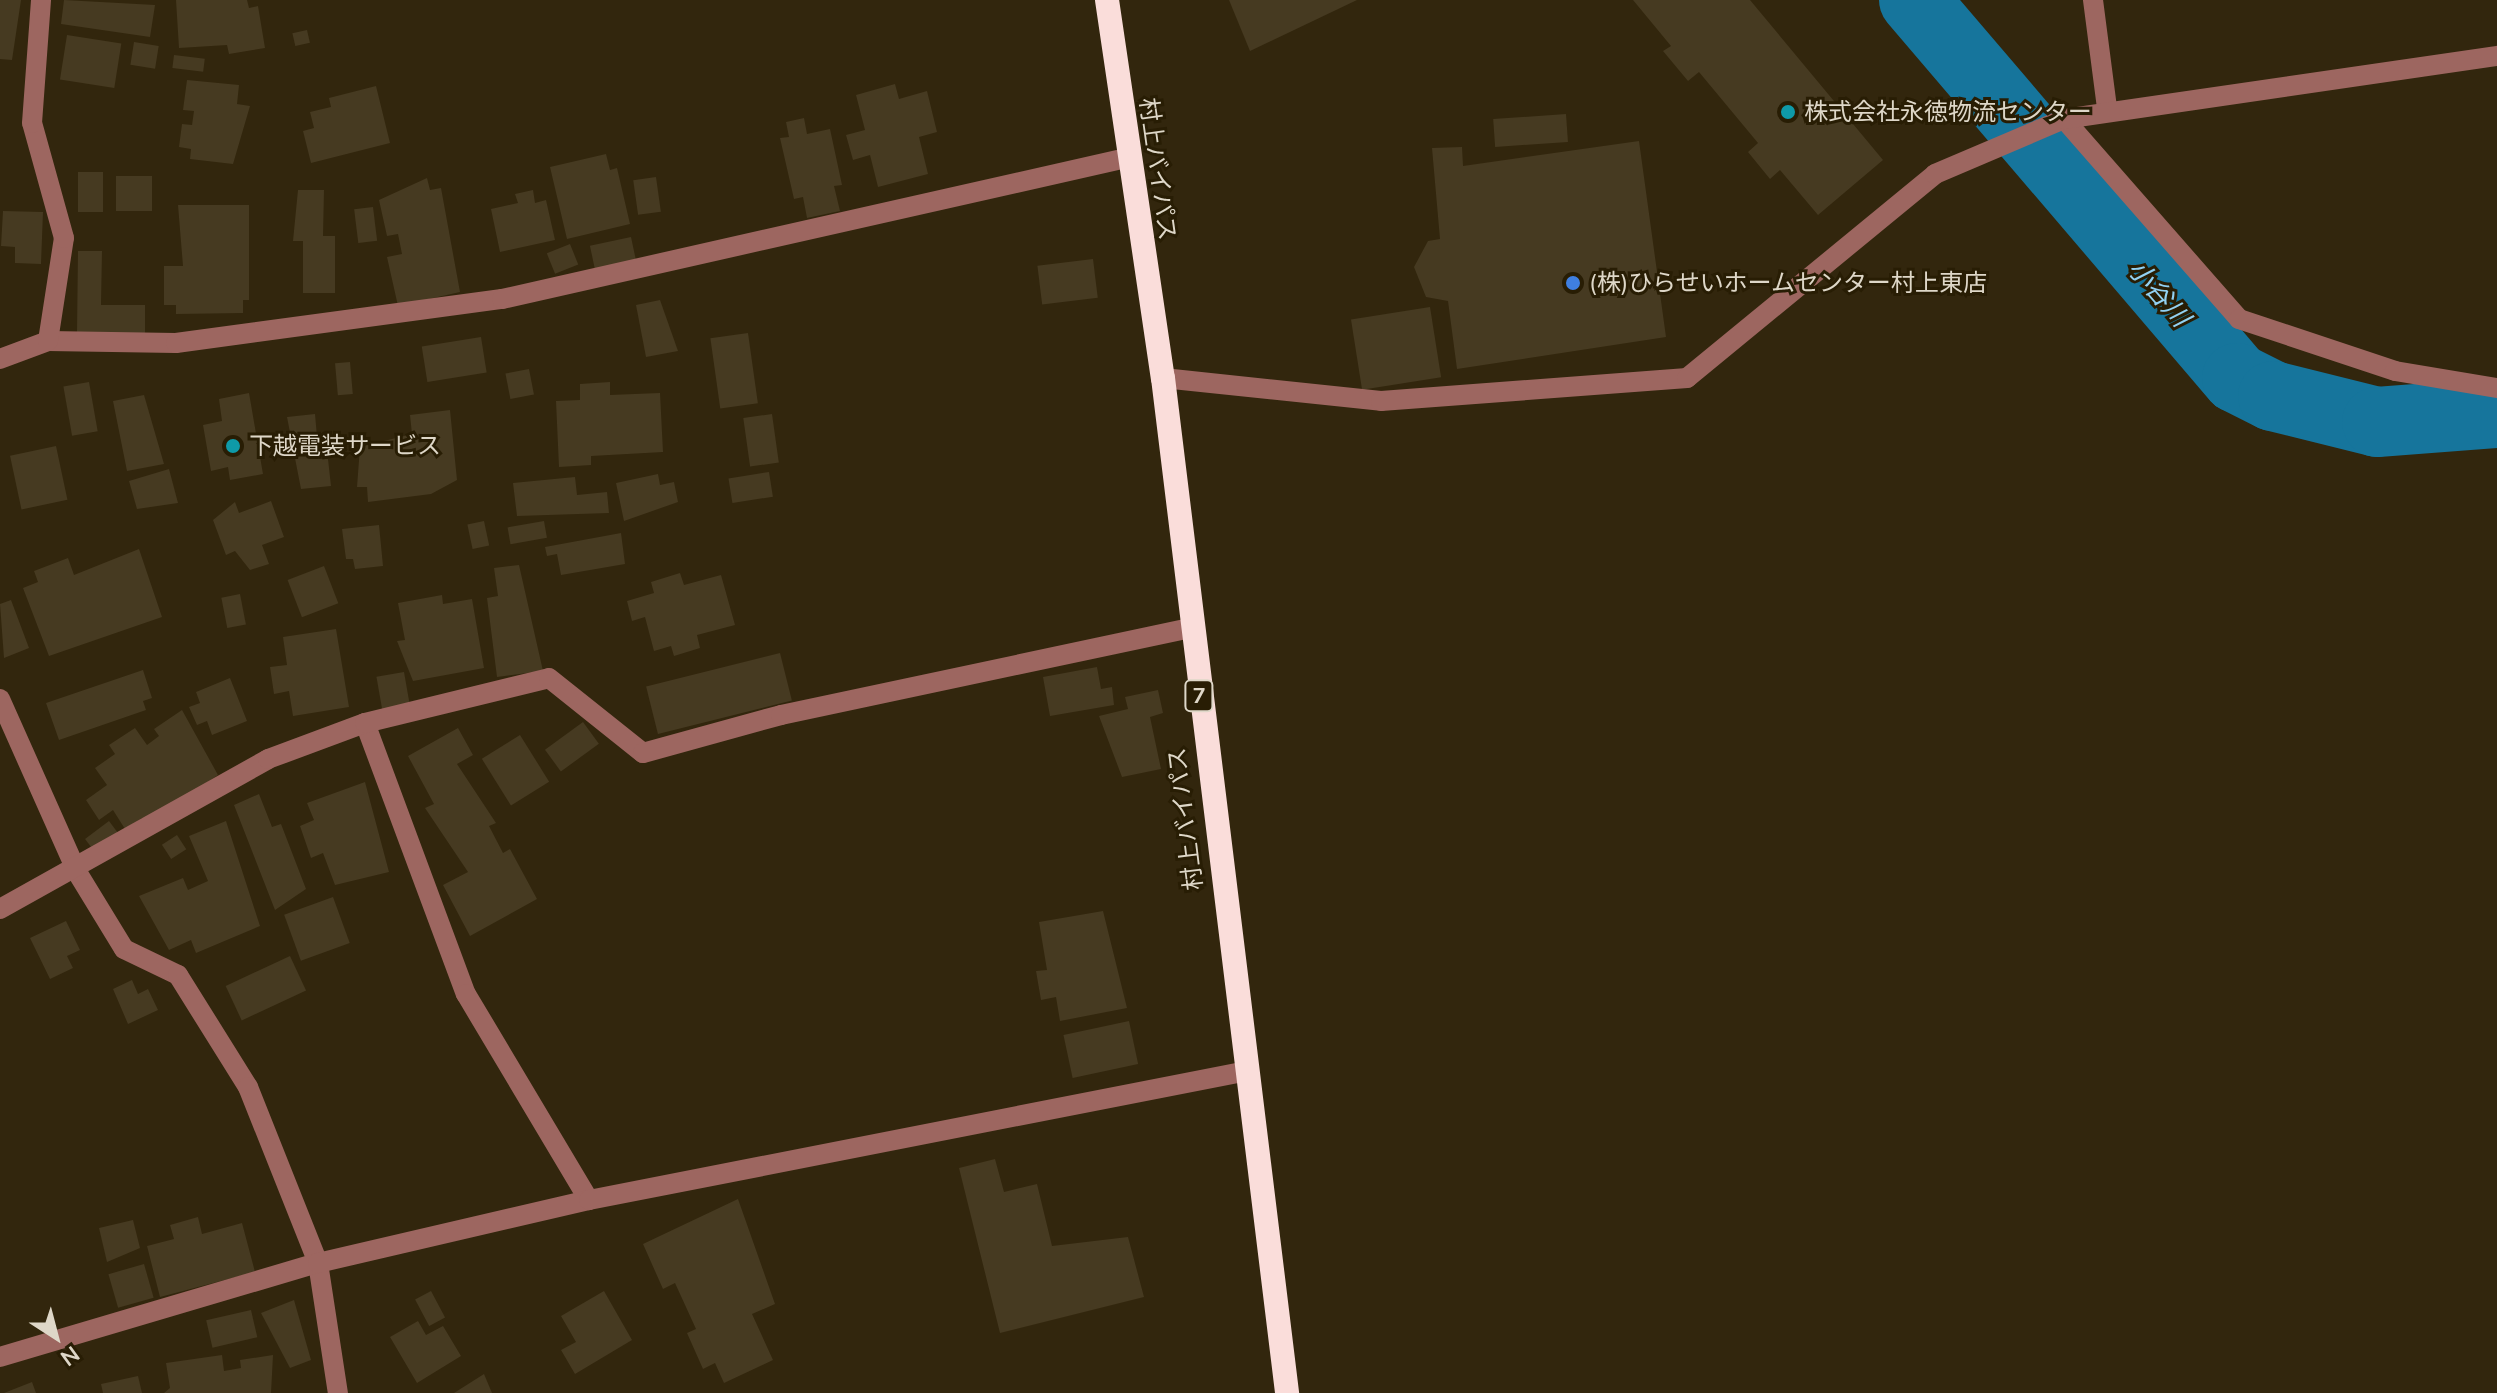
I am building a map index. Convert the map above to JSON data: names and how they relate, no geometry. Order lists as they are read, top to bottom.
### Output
{
  "streets": {
    "highway": ["村上バイパス", "7"]
  },
  "water": ["小谷川"],
  "places": ["株式会社永徳物流センター", "(株)ひらせいホームセンター村上東店", "下越電装サービス"],
  "north": "bottom right"
}
